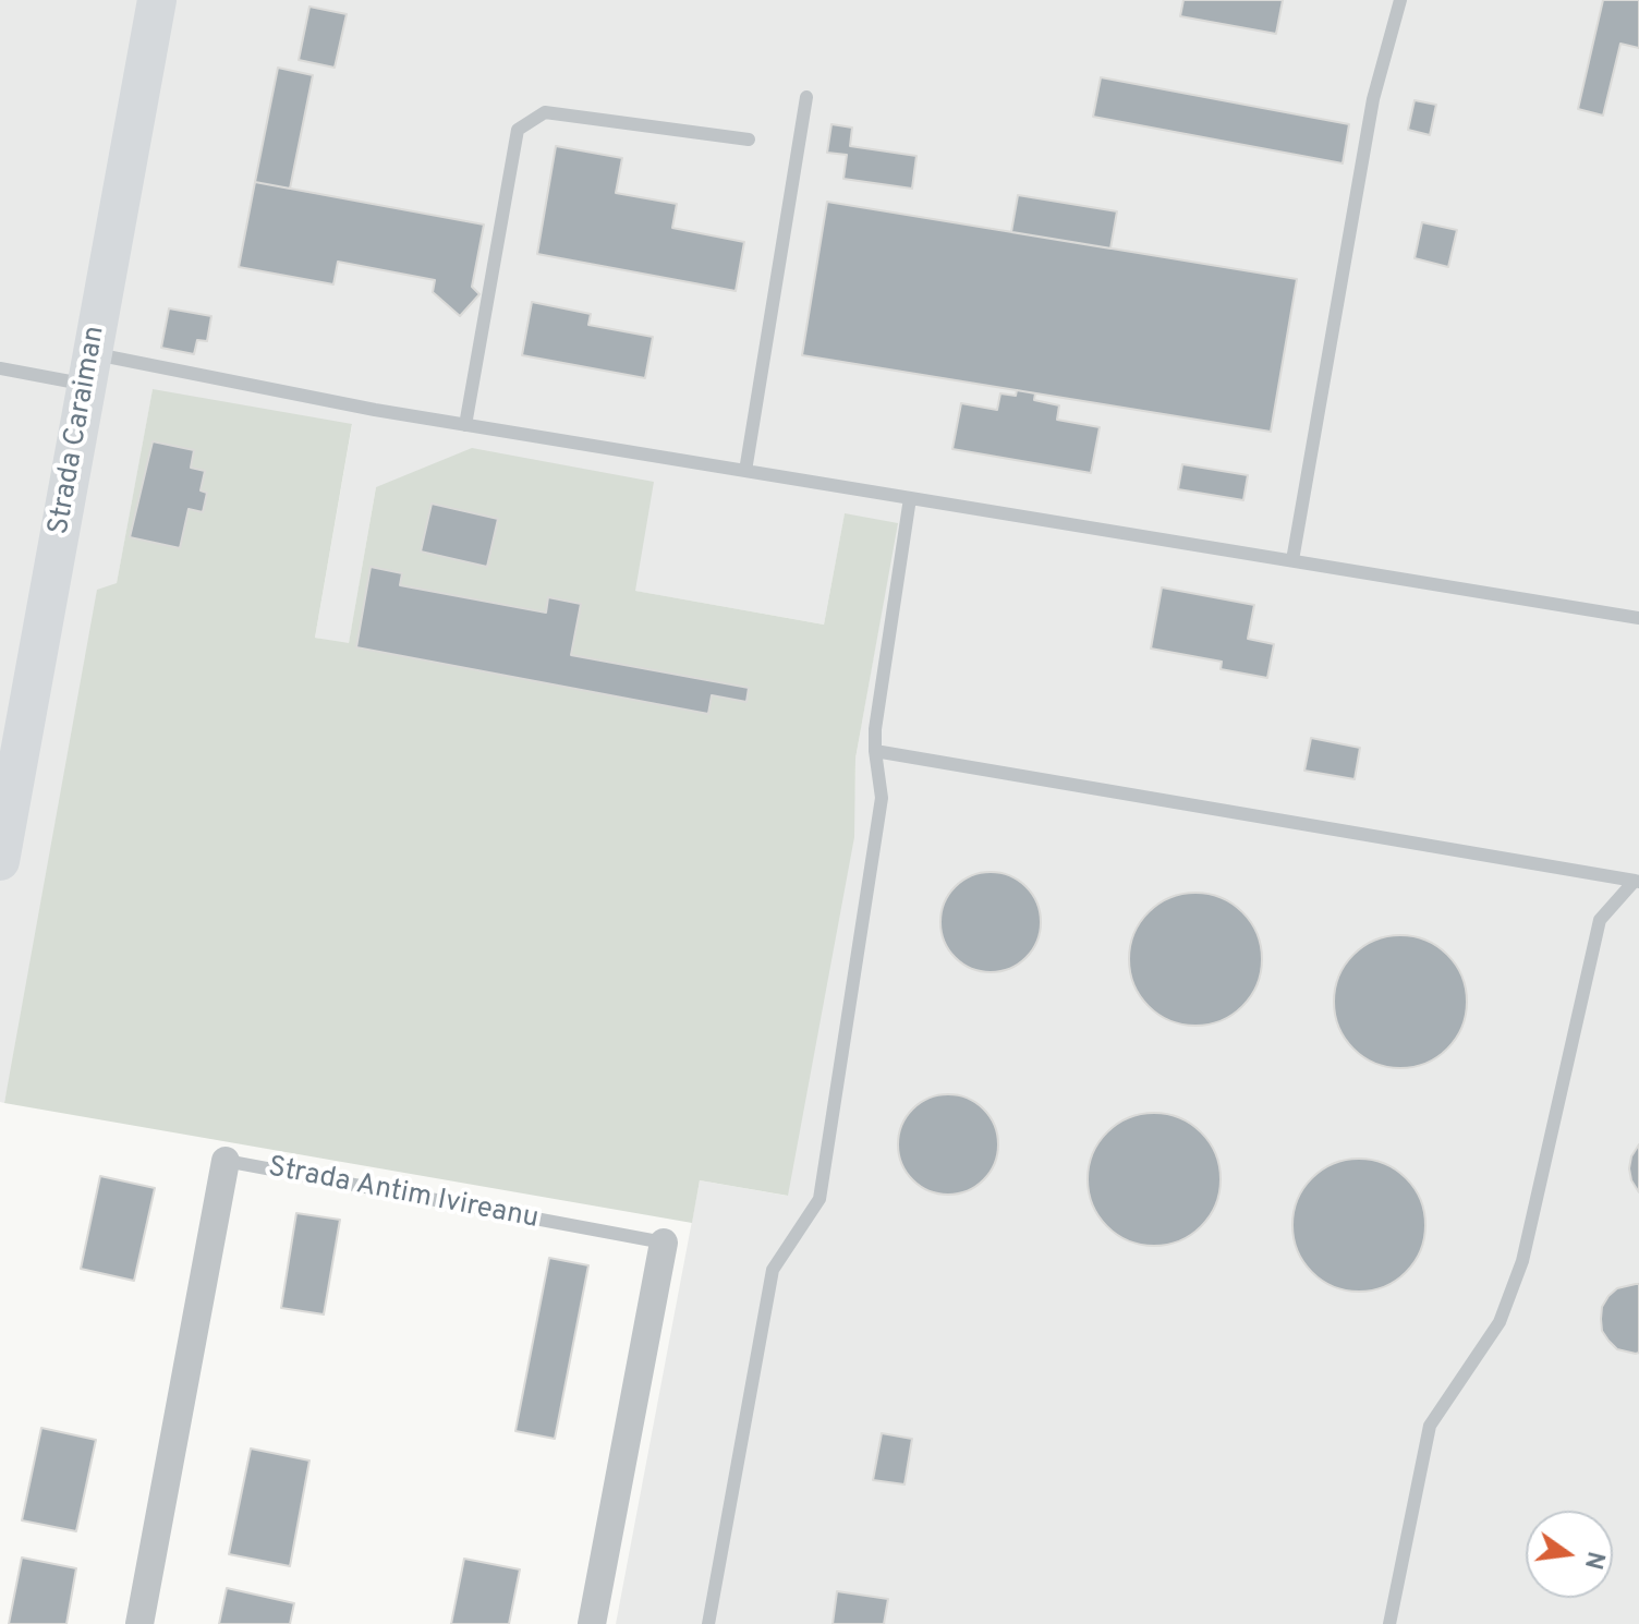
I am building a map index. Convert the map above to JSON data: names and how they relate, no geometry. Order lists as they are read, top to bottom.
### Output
{
  "streets": {
    "street": ["Strada Caraiman", "Strada Antim Ivireanu"]
  },
  "north": "right"
}
